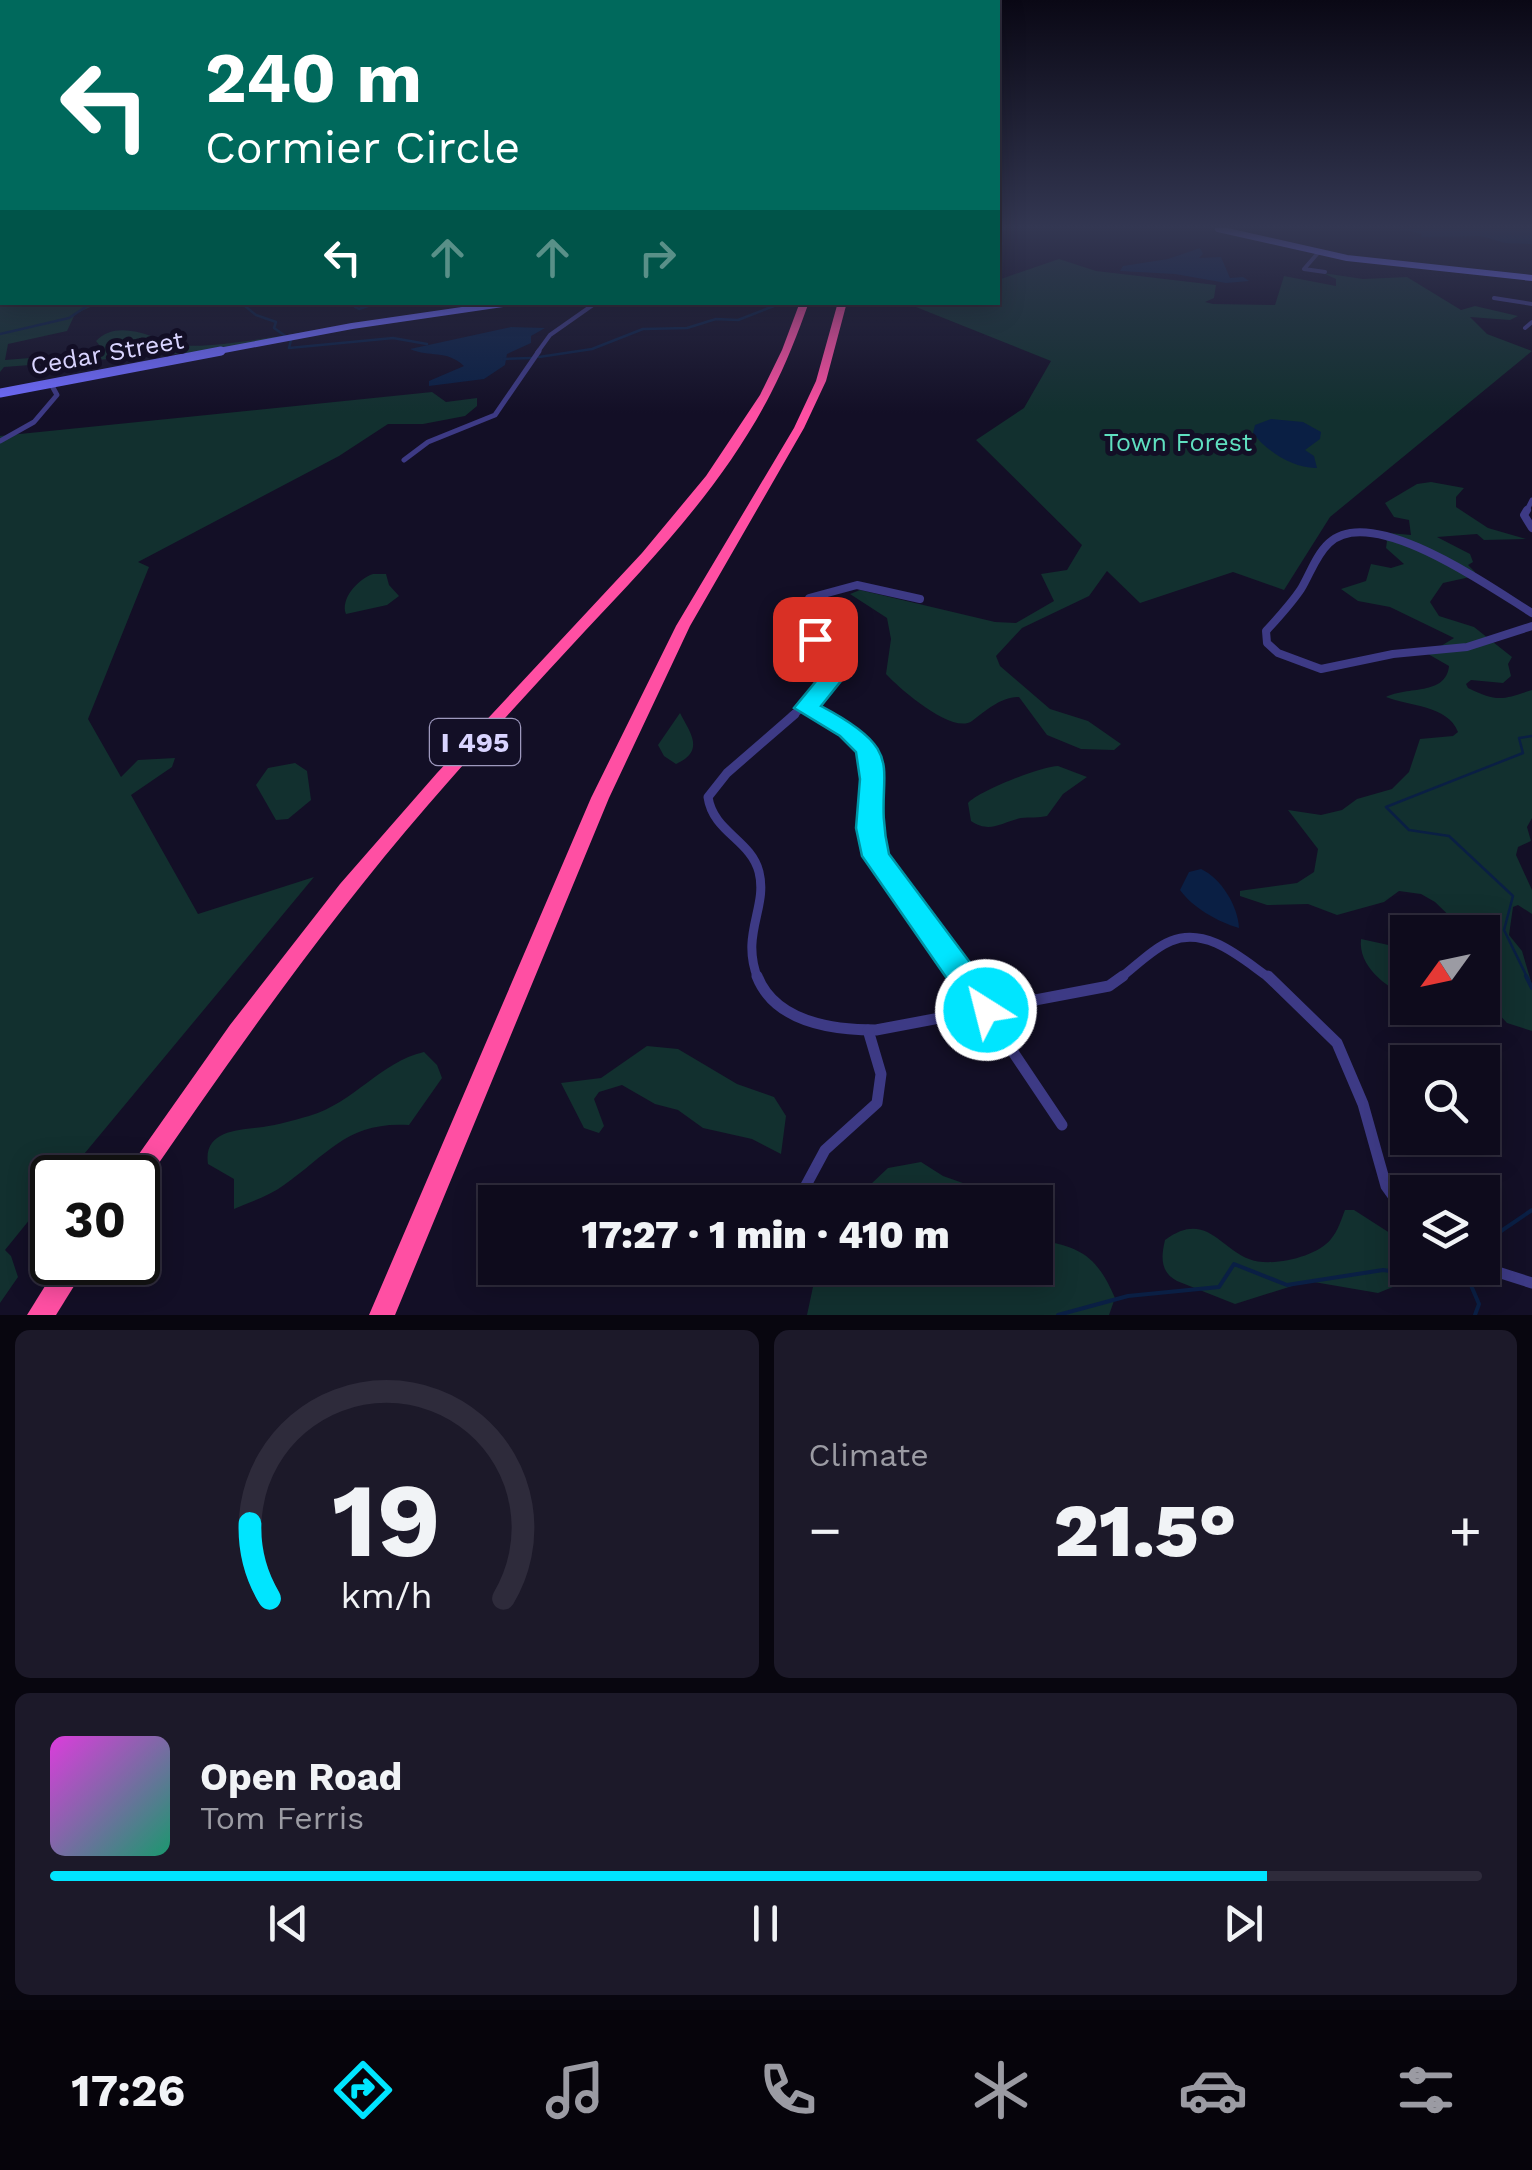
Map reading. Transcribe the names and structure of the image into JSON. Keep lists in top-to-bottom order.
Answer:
{
  "streets": {
    "highway": ["I 495"],
    "main road": ["Cedar Street"]
  },
  "parks": ["Town Forest"],
  "north": "bottom left",
  "page": {
    "turn": ["240 m", "Cormier Circle"],
    "limit": "30",
    "trip": "17:27 · 1 min · 410 m",
    "tile": "Climate",
    "heat": ["−", "21.5°", "+"],
    "song": ["Open Road", "Tom Ferris"],
    "tabs": "17:26",
    "gauge": ["19", "km/h"]
  }
}
